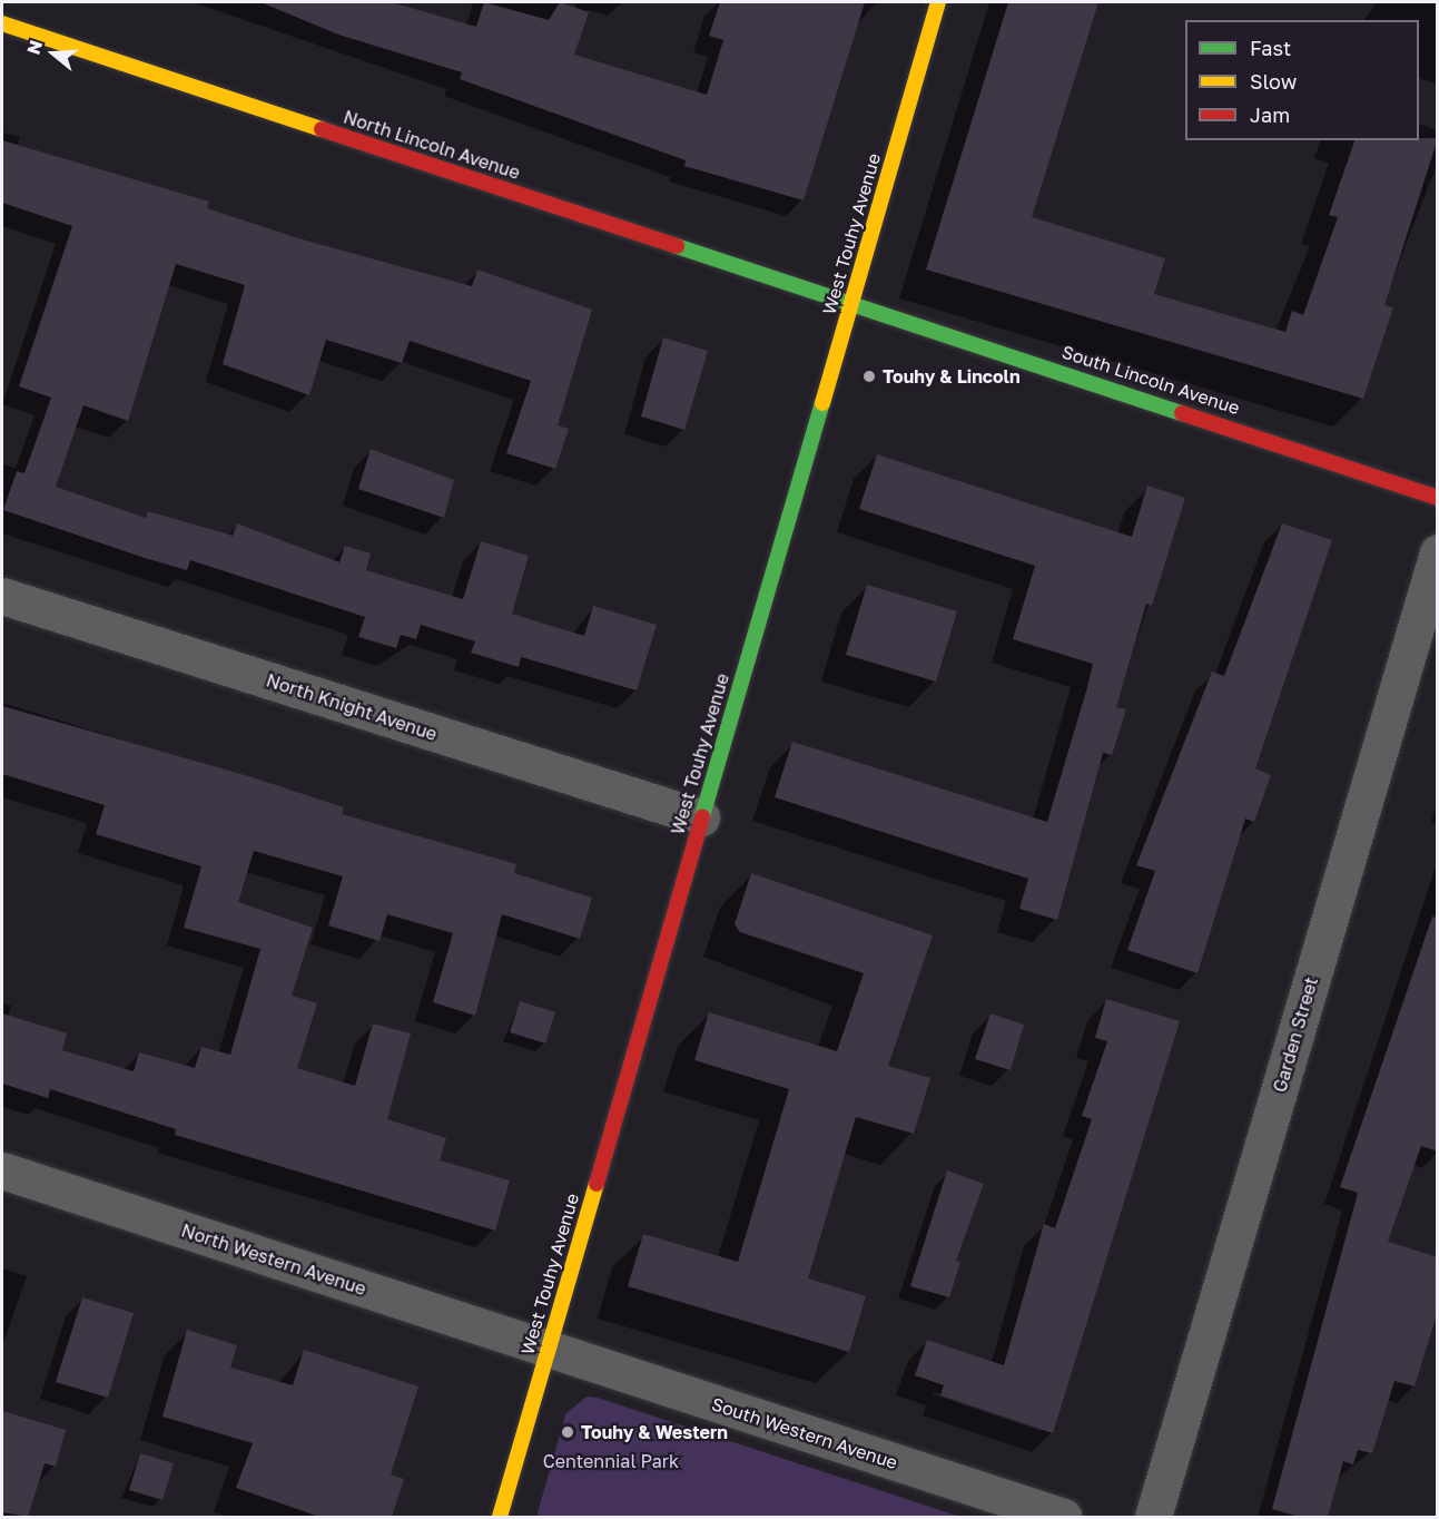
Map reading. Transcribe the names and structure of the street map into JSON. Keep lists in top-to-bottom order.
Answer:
{
  "streets": {
    "main road": ["North Lincoln Avenue", "West Touhy Avenue", "South Lincoln Avenue"],
    "street": [
      "North Knight Avenue",
      "Garden Street",
      "North Western Avenue",
      "South Western Avenue"
    ]
  },
  "crossings": [
    ["North Lincoln Avenue", "West Touhy Avenue"],
    ["North Lincoln Avenue", "South Lincoln Avenue"],
    ["West Touhy Avenue", "South Lincoln Avenue"],
    ["West Touhy Avenue", "North Knight Avenue"],
    ["West Touhy Avenue", "North Western Avenue"],
    ["West Touhy Avenue", "South Western Avenue"],
    ["North Western Avenue", "South Western Avenue"]
  ],
  "parks": ["Centennial Park"],
  "places": ["Touhy & Lincoln", "Touhy & Western"],
  "legend": ["Fast", "Slow", "Jam"],
  "north": "left"
}
